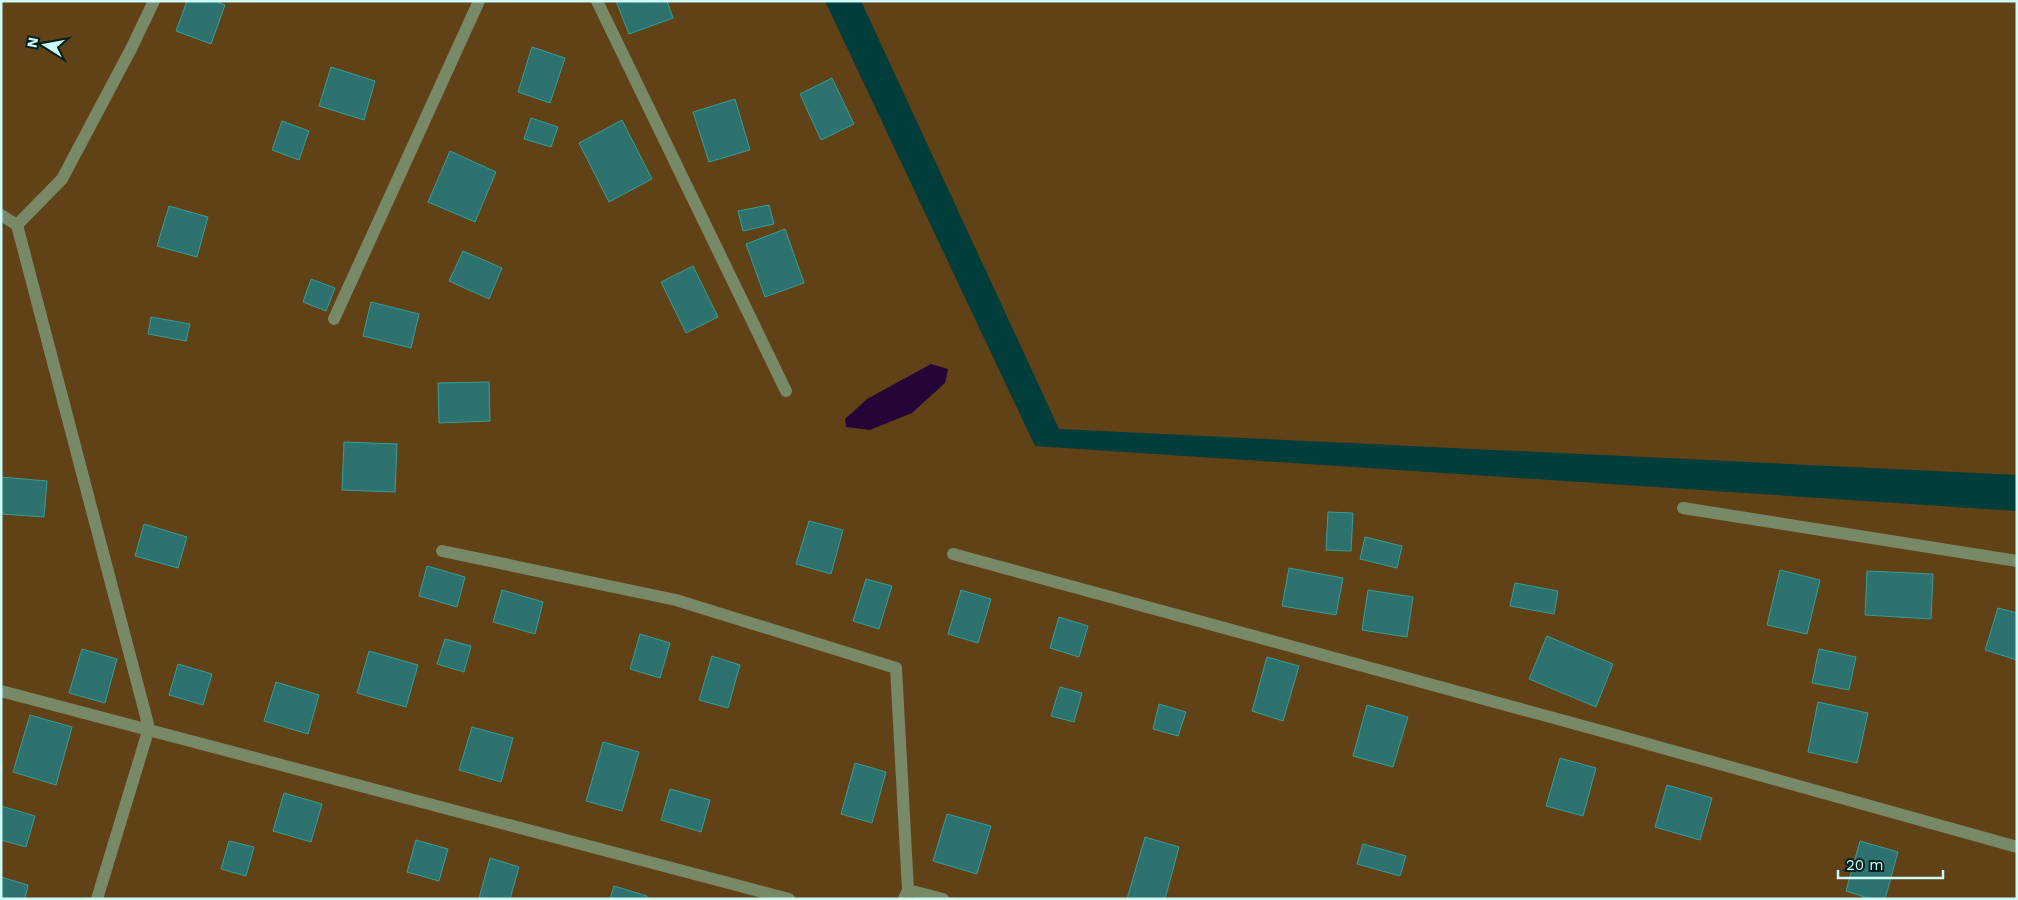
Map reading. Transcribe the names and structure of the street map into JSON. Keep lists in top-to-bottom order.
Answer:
{
  "scale_bar": "20 m",
  "north": "left"
}
